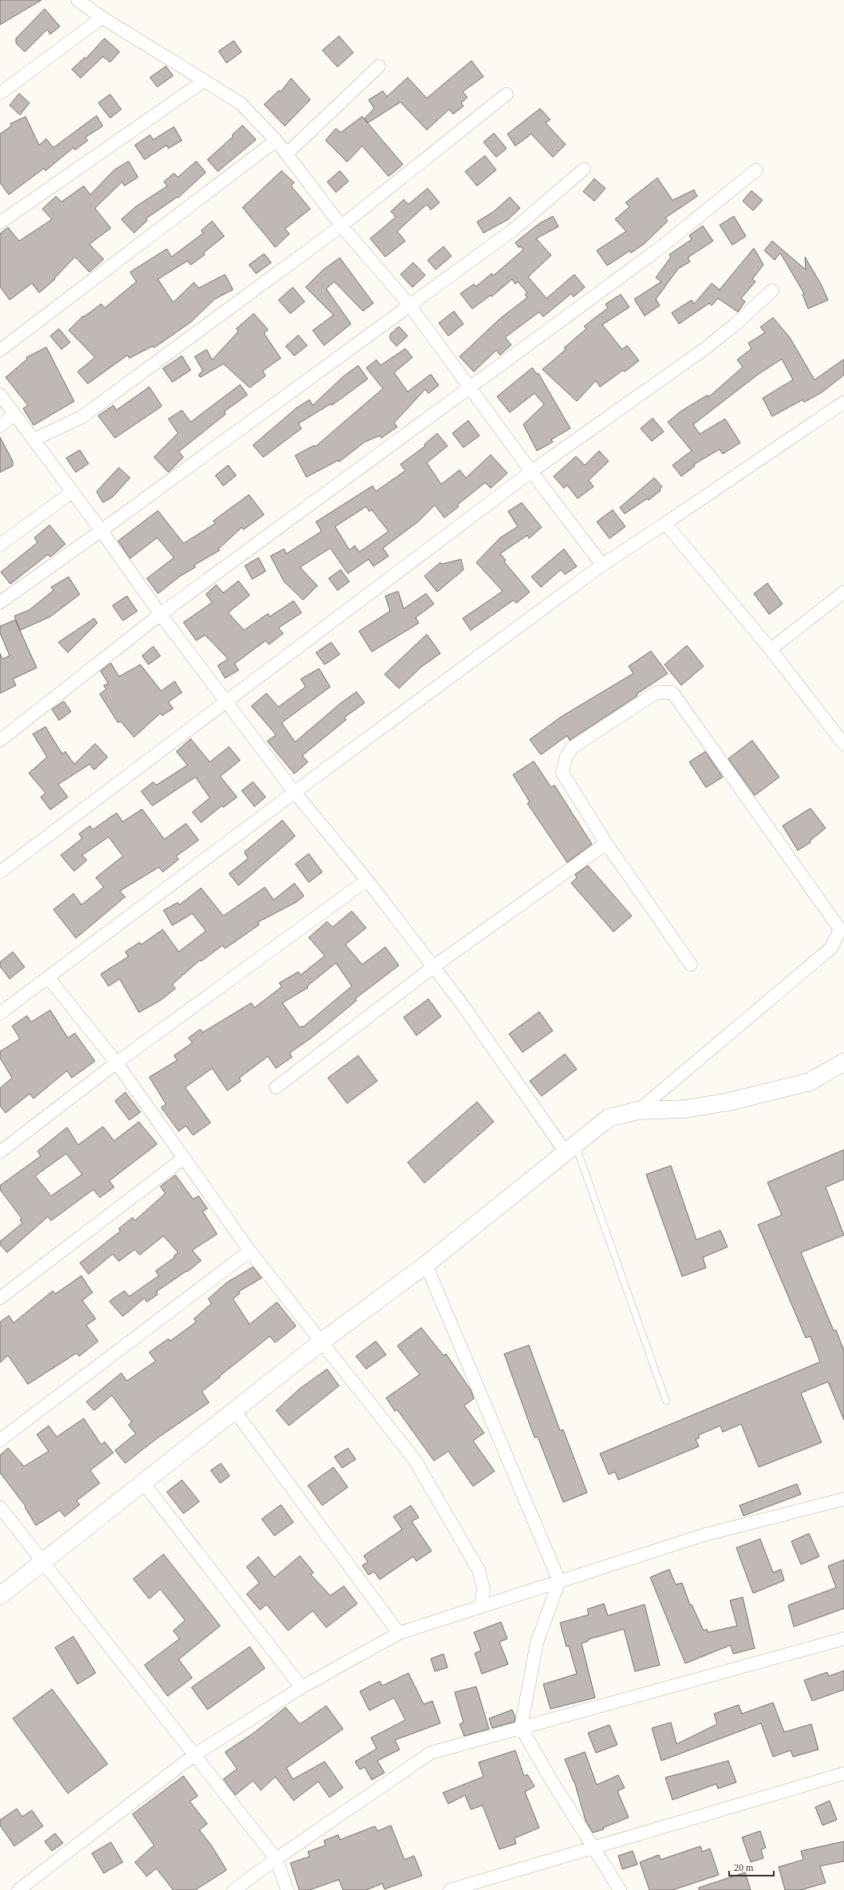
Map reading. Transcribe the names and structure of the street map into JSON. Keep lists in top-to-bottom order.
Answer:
{
  "scale_bar": "20 m"
}
